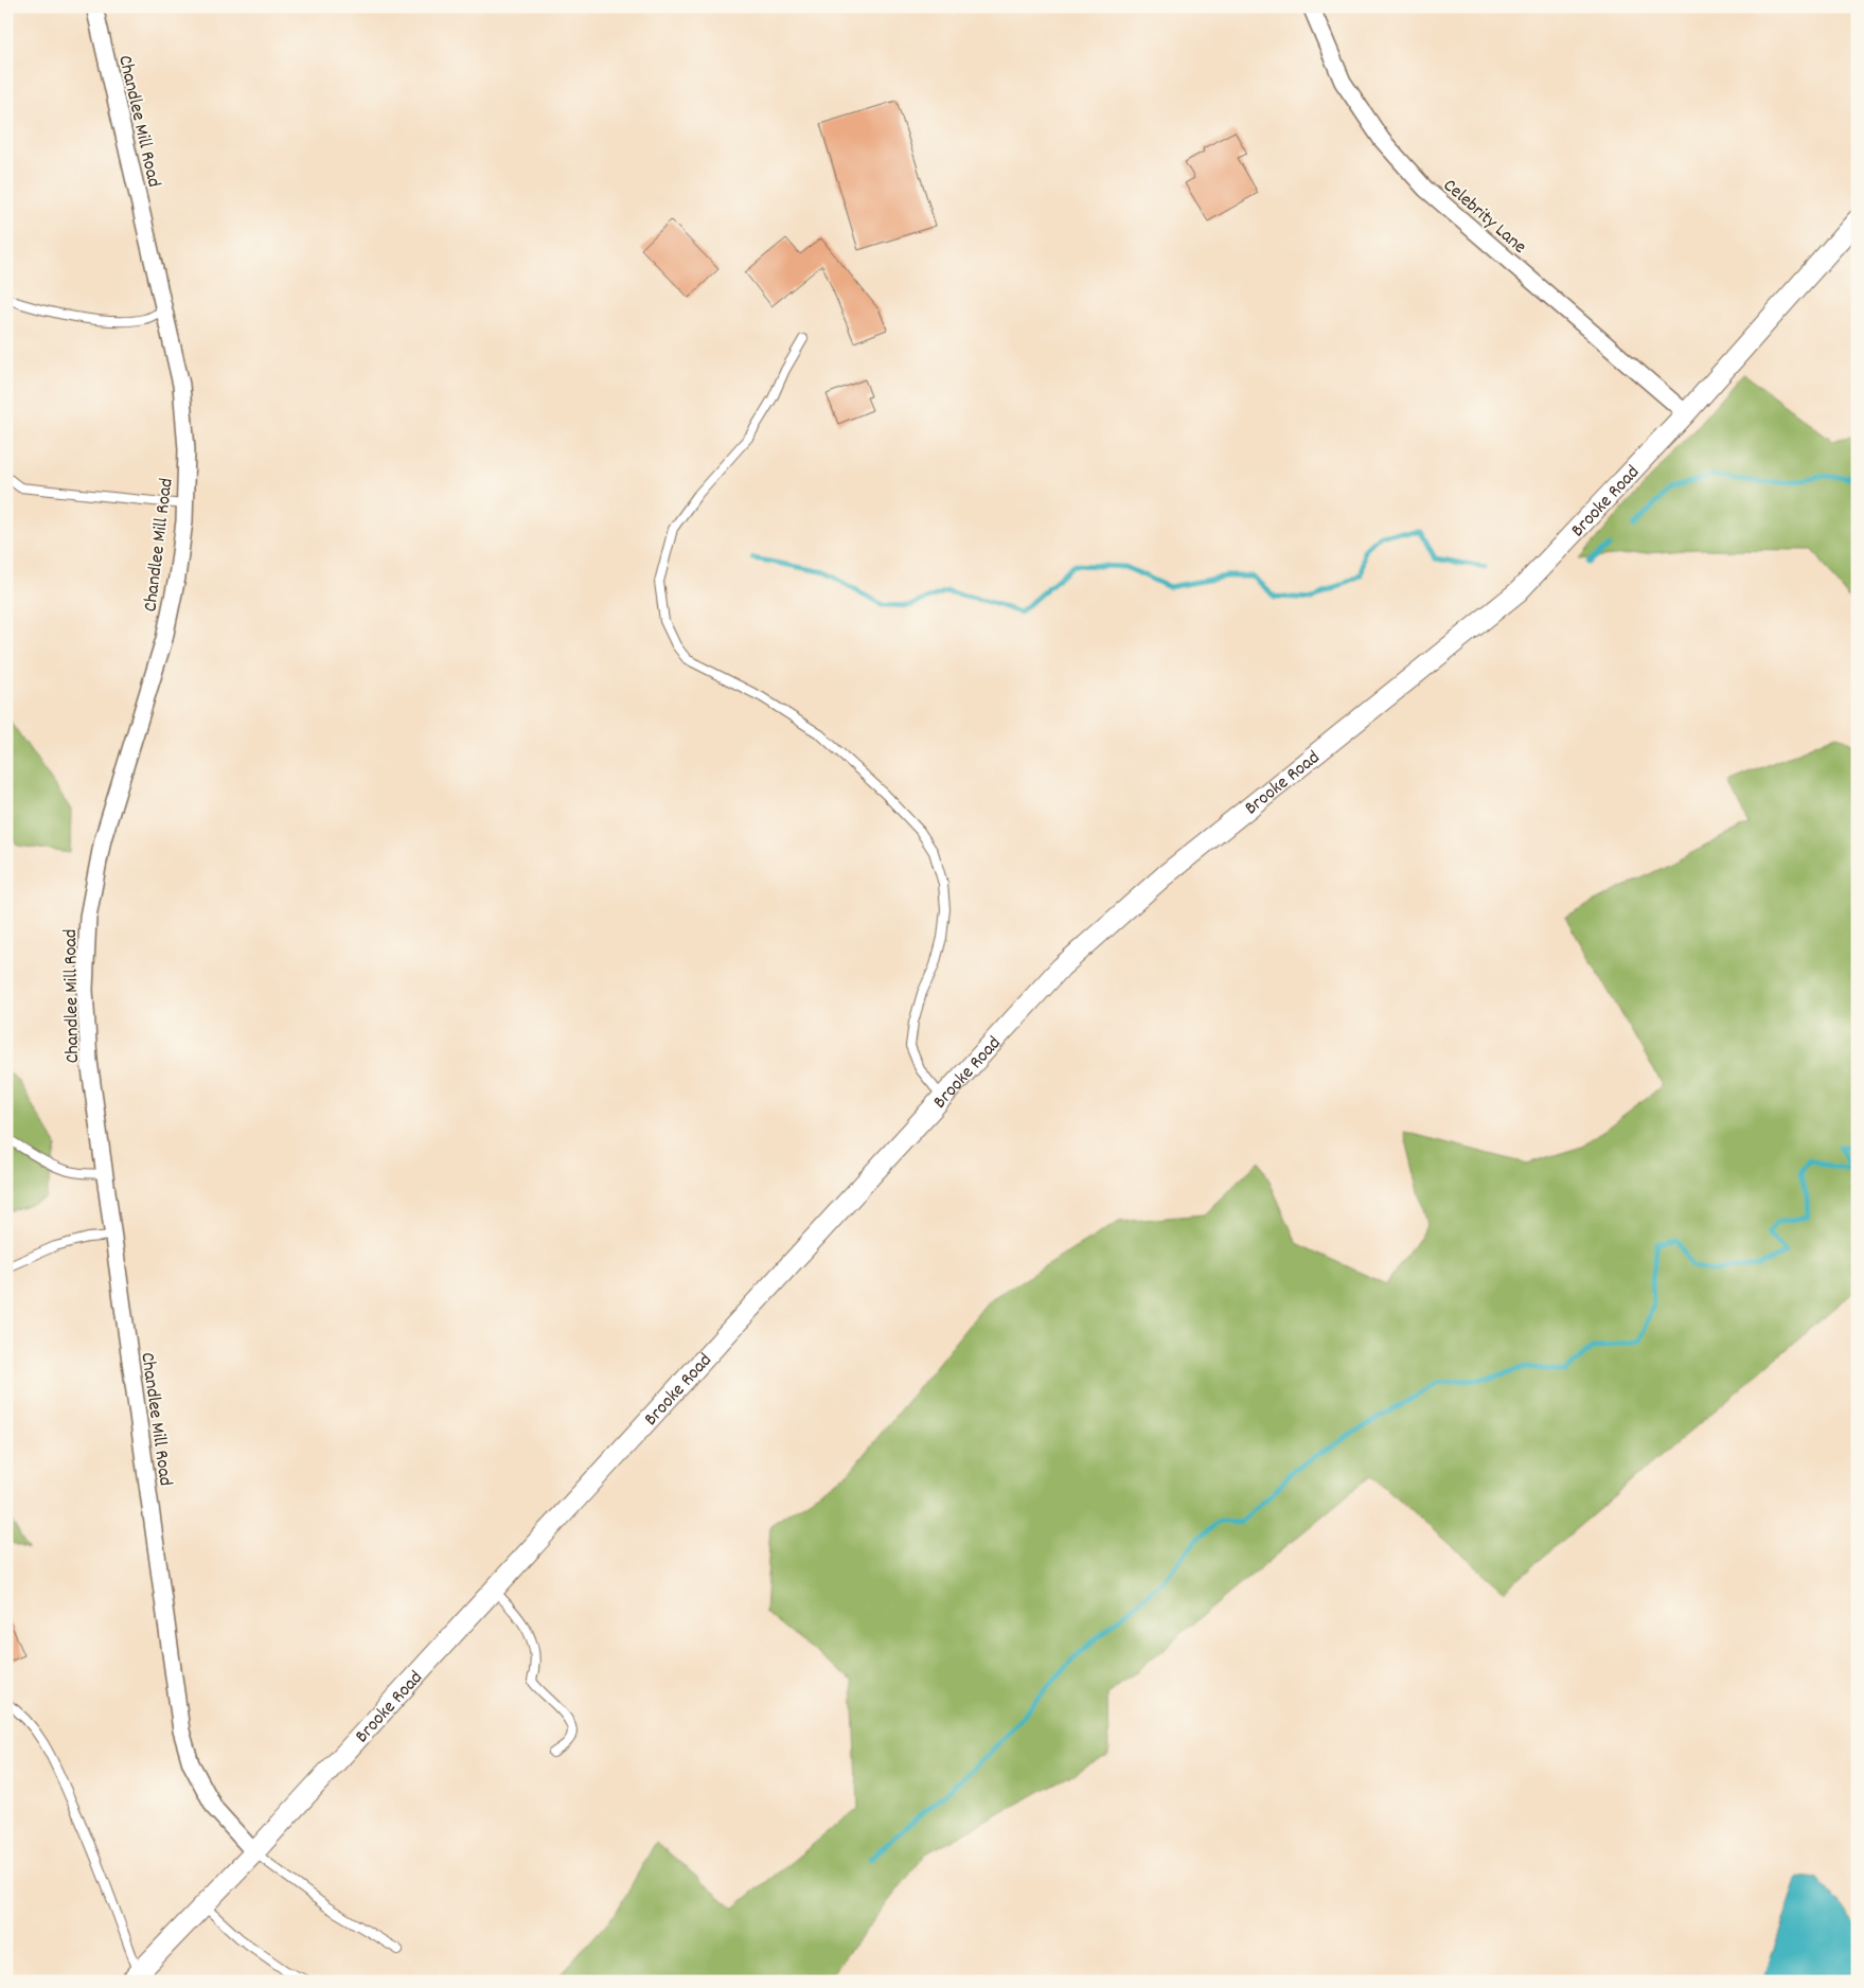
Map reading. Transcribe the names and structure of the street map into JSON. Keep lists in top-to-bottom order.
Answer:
{
  "streets": {
    "street": ["Chandlee Mill Road", "Celebrity Lane", "Brooke Road"]
  },
  "crossings": [
    ["Chandlee Mill Road", "Brooke Road"],
    ["Celebrity Lane", "Brooke Road"]
  ]
}
